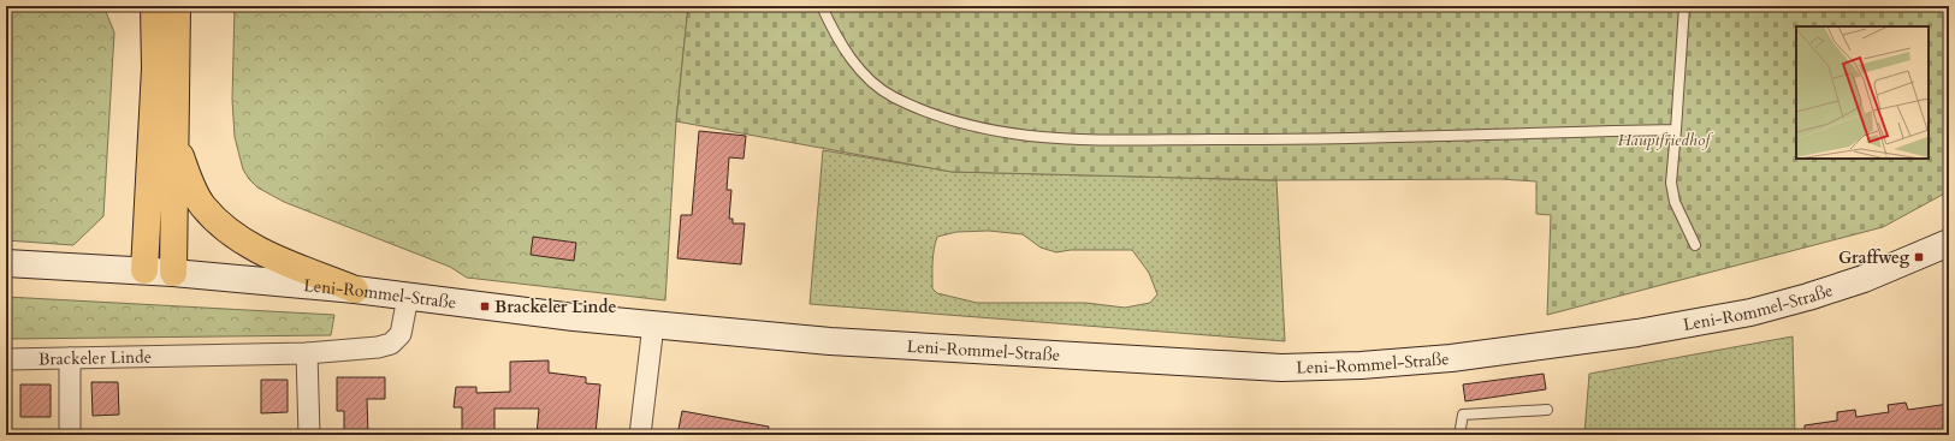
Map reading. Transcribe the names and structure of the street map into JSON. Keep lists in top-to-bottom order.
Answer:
{
  "streets": {
    "main road": ["Leni-Rommel-Straße"],
    "street": ["Brackeler Linde"]
  },
  "crossings": [
    ["Leni-Rommel-Straße", "Brackeler Linde"]
  ],
  "parks": ["Hauptfriedhof"],
  "places": {
    "transit": ["Graffweg", "Brackeler Linde"]
  }
}
